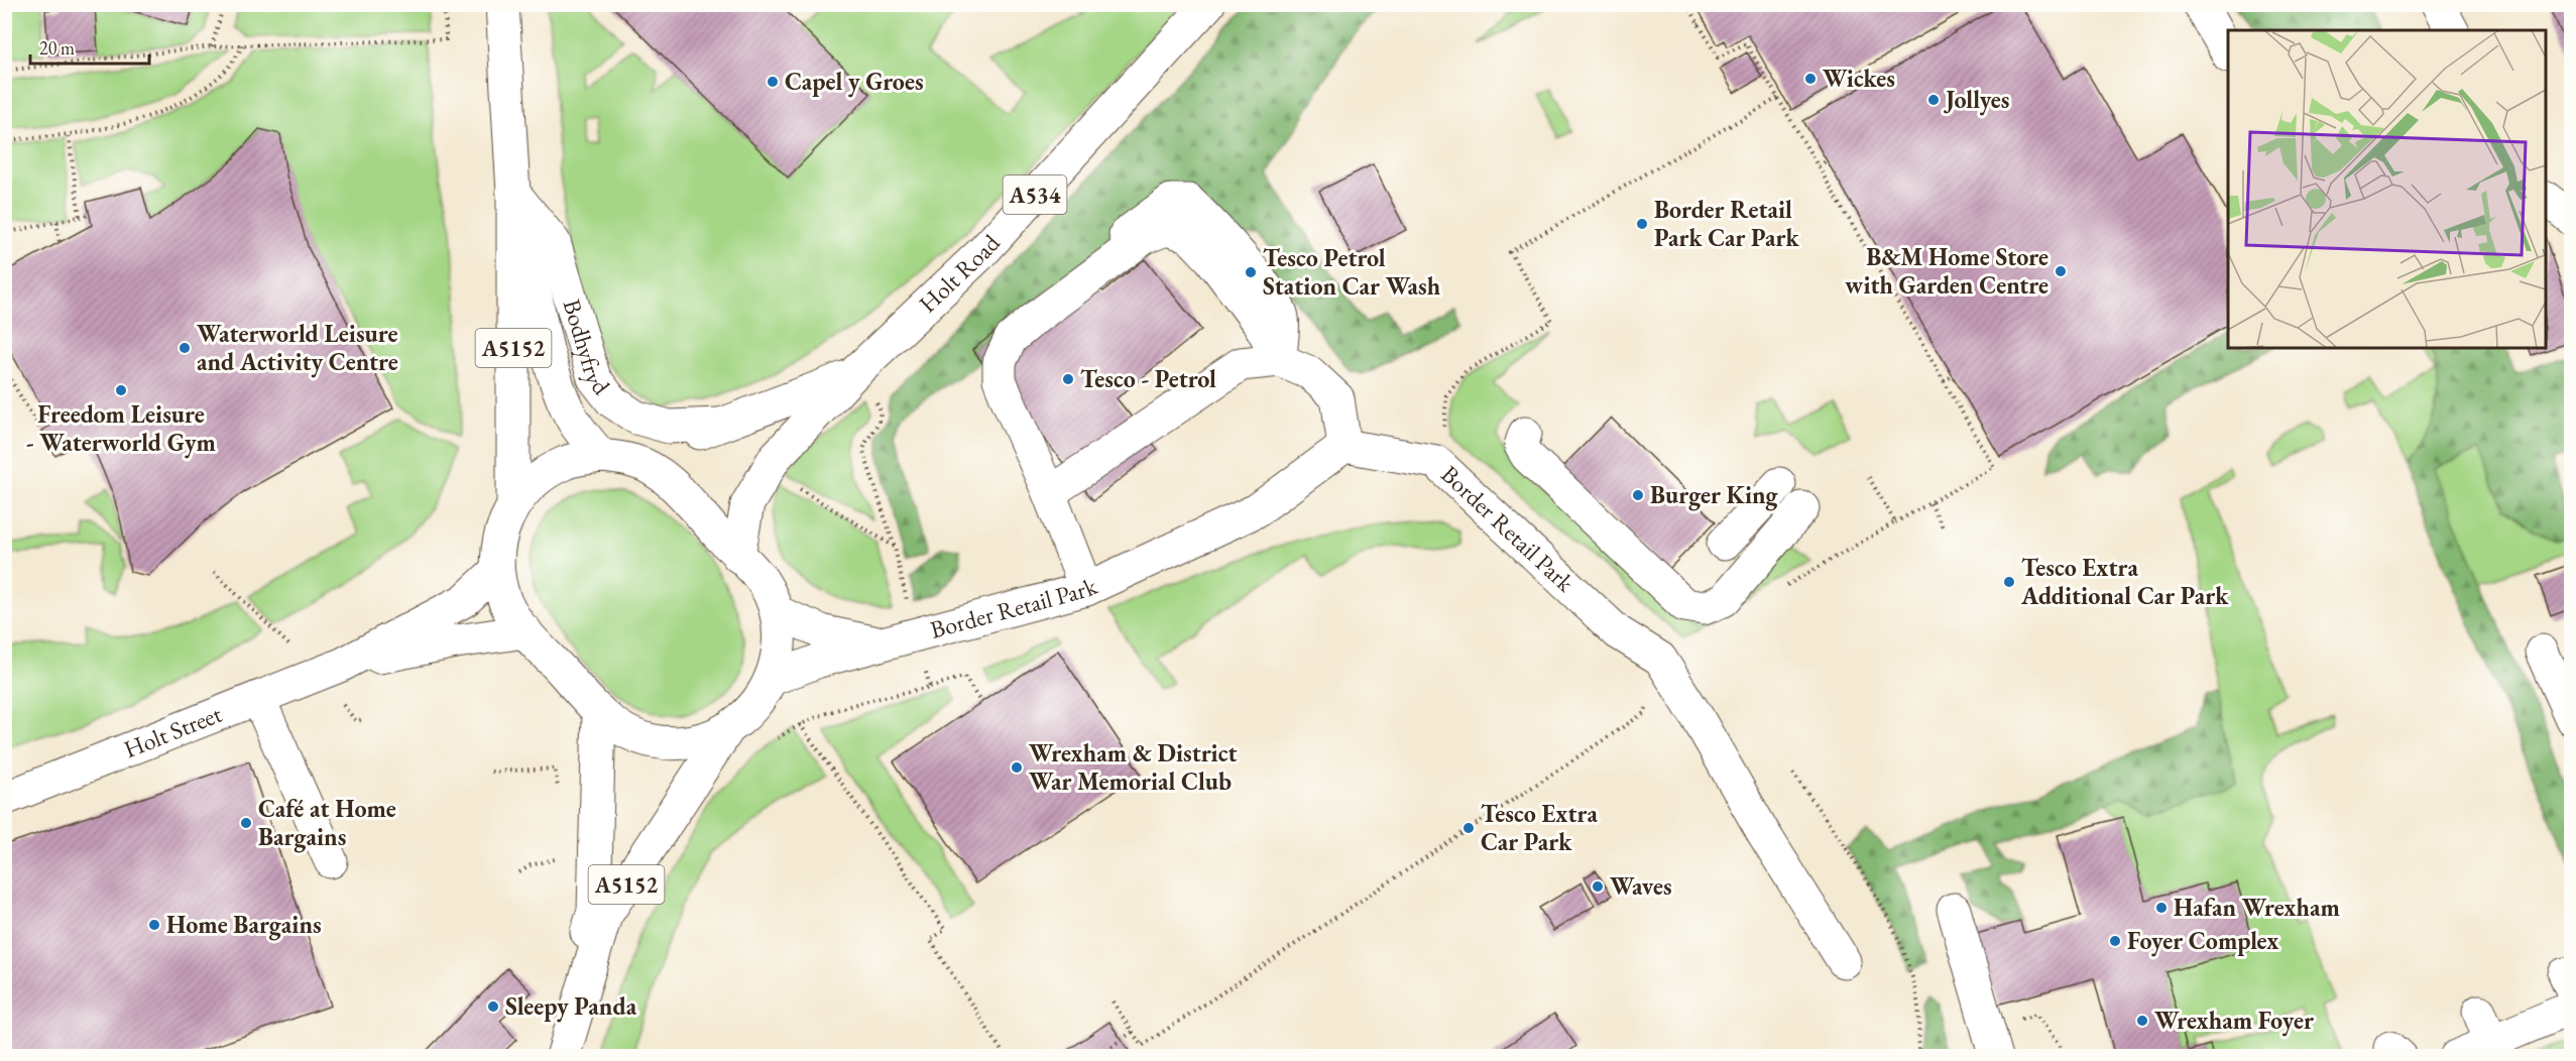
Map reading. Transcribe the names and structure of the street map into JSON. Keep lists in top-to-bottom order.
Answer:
{
  "streets": {
    "main road": [
      "A534",
      "Holt Road",
      "Bodhyfryd",
      "A5152",
      "Border Retail Park",
      "Holt Street"
    ]
  },
  "crossings": [
    ["Holt Road", "Bodhyfryd"]
  ],
  "places": [
    "Wickes",
    "Capel y Groes",
    "Jollyes",
    "Border Retail Park Car Park",
    "B&M Home Store with Garden Centre",
    "Tesco Petrol Station Car Wash",
    "Waterworld Leisure and Activity Centre",
    "Tesco - Petrol",
    "Freedom Leisure - Waterworld Gym",
    "Burger King",
    "Tesco Extra Additional Car Park",
    "Wrexham & District War Memorial Club",
    "Café at Home Bargains",
    "Tesco Extra Car Park",
    "Waves",
    "Hafan Wrexham",
    "Home Bargains",
    "Foyer Complex",
    "Sleepy Panda",
    "Wrexham Foyer"
  ],
  "scale_bar": "20 m"
}
